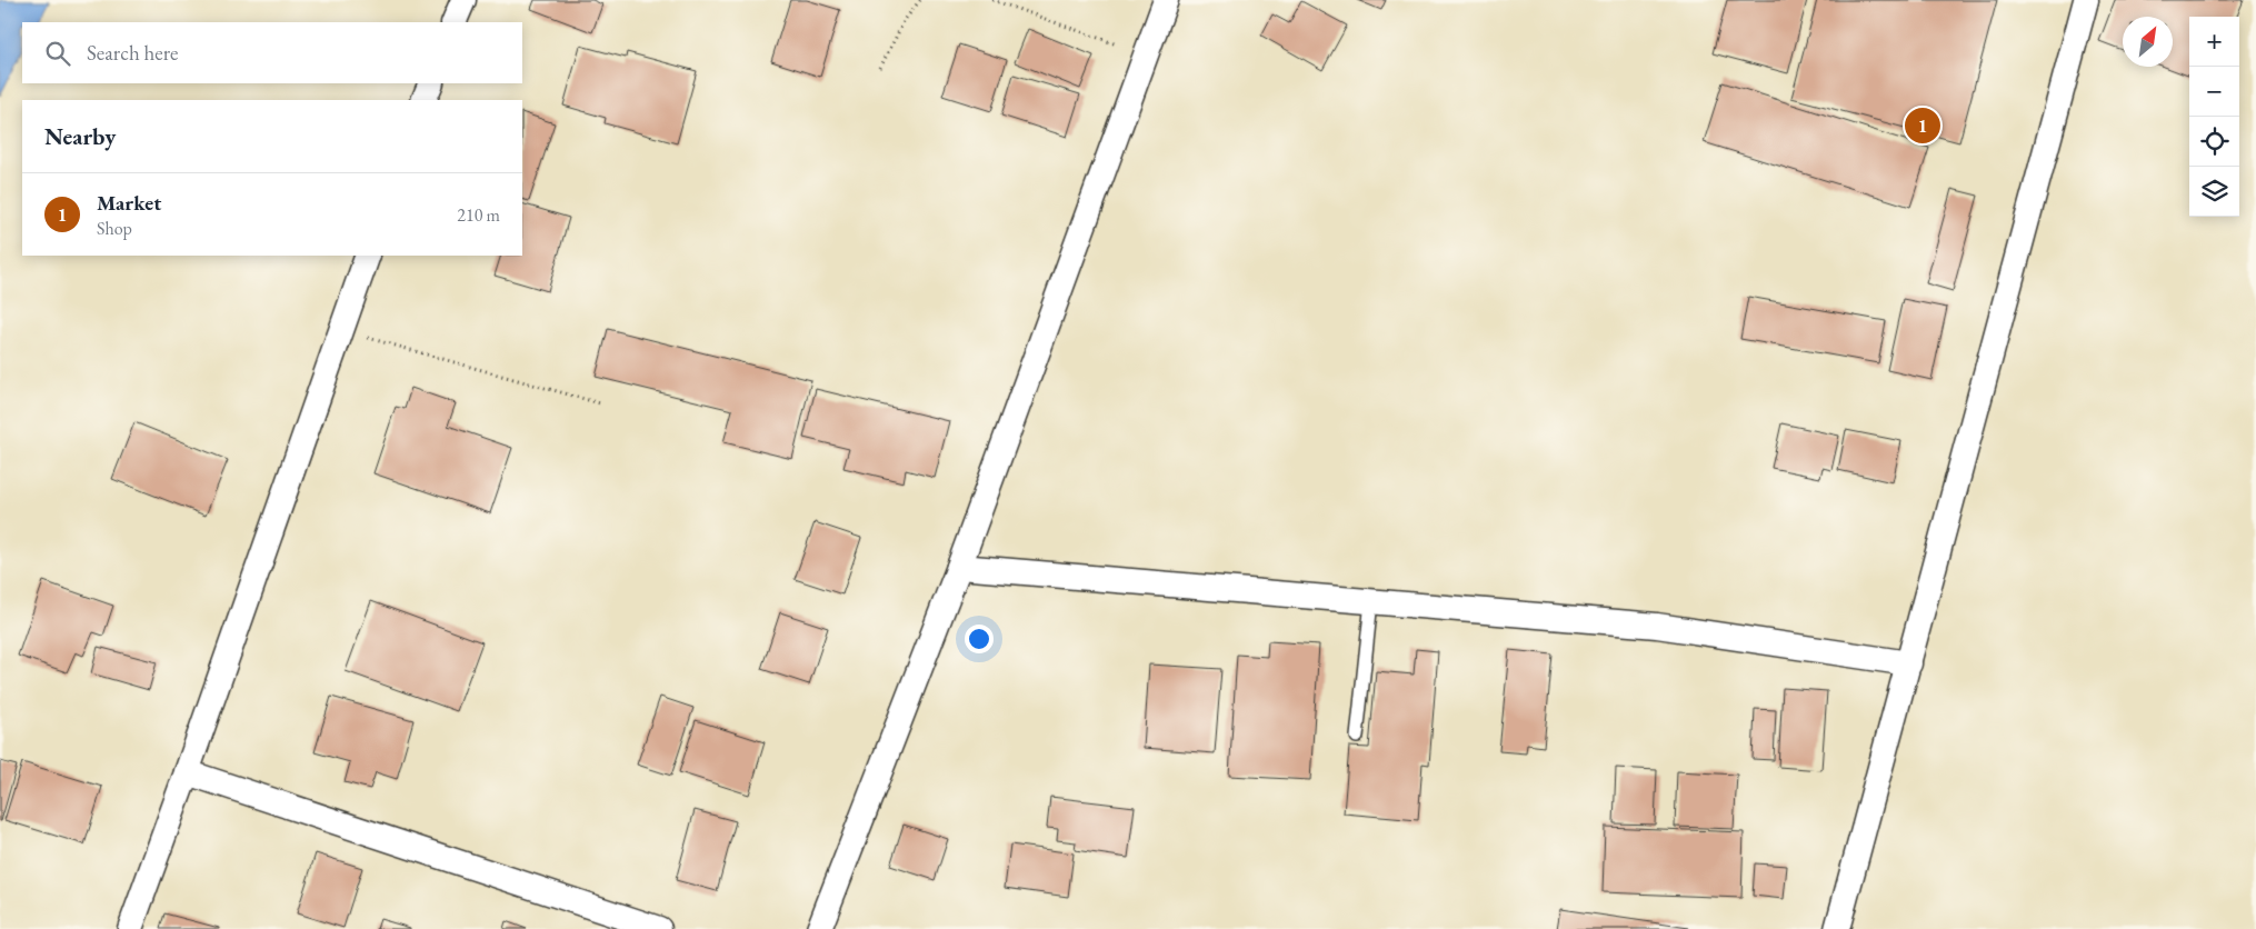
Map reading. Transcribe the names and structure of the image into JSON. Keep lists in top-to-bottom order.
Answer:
{
  "north": "top right",
  "page": {
    "map_buttons": ["+", "−"],
    "search": "Search here",
    "heading": "Nearby",
    "pins": "1",
    "list": [
      {
        "mark": "1",
        "name": "Market",
        "note": "Shop",
        "value": "210 m"
      }
    ]
  }
}
